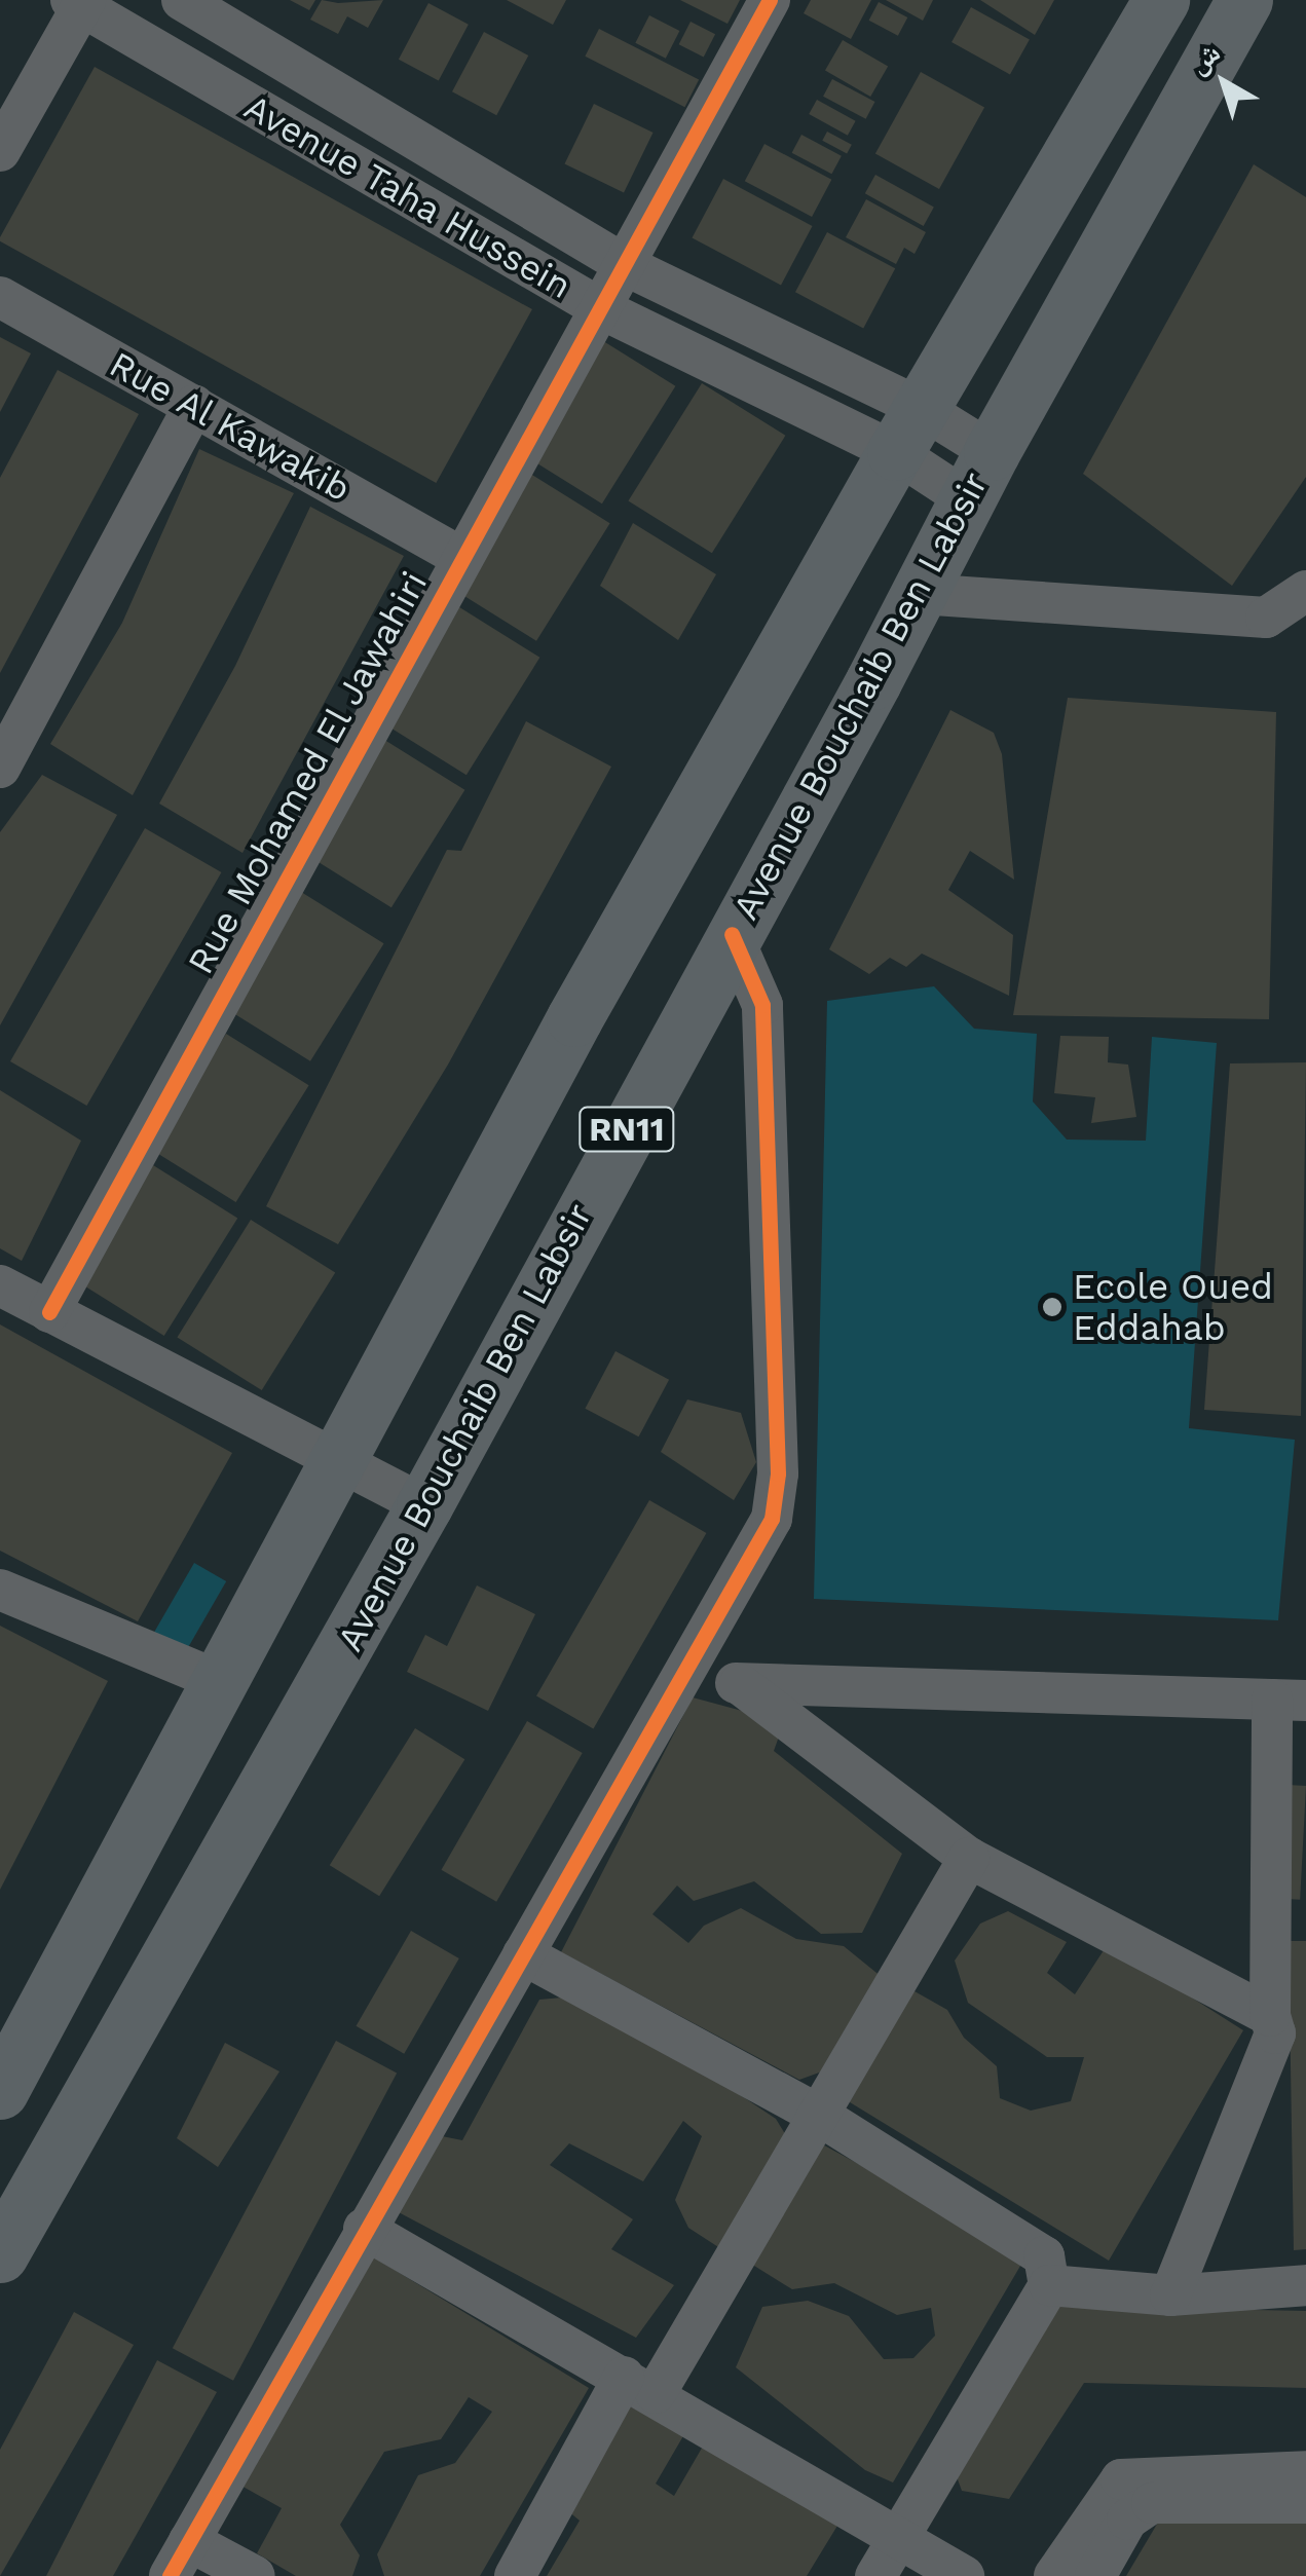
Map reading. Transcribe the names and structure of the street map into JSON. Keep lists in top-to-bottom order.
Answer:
{
  "streets": {
    "main road": ["Avenue Bouchaib Ben Labsir", "RN11"],
    "street": ["Avenue Taha Hussein", "Rue Al Kawakib", "Rue Mohamed El Jawahiri"]
  },
  "crossings": [
    ["Avenue Taha Hussein", "Avenue Bouchaib Ben Labsir"],
    ["Avenue Taha Hussein", "Rue Mohamed El Jawahiri"],
    ["Avenue Taha Hussein", "RN11"],
    ["Rue Al Kawakib", "Rue Mohamed El Jawahiri"]
  ],
  "places": ["Ecole Oued Eddahab"],
  "north": "top left"
}
